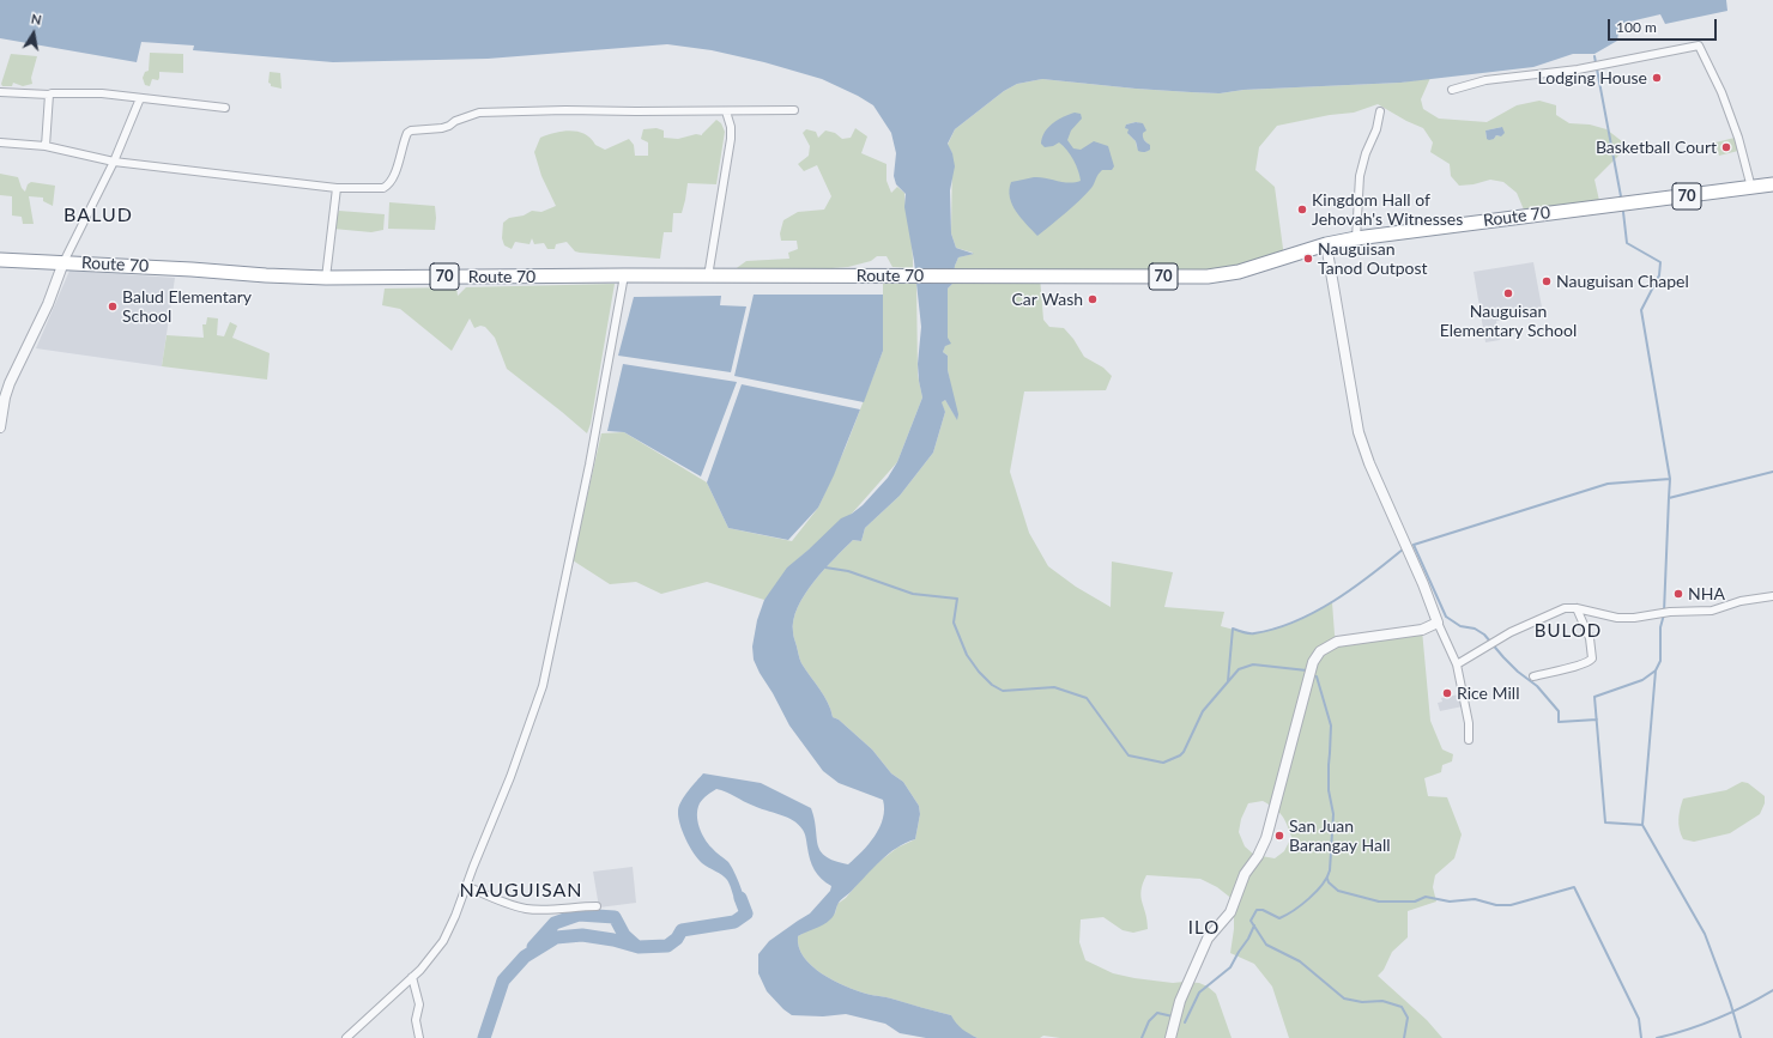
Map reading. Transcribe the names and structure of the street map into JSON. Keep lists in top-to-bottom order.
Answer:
{
  "streets": {
    "highway": ["70", "Route 70"]
  },
  "districts": [
    "BALUD",
    "BULOD",
    "NAUGUISAN",
    "ILO"
  ],
  "places": [
    "Lodging House",
    "Basketball Court",
    "Kingdom Hall of Jehovah's Witnesses",
    "Nauguisan Tanod Outpost",
    "Nauguisan Chapel",
    "Nauguisan Elementary School",
    "Car Wash",
    "Balud Elementary School",
    "NHA",
    "Rice Mill",
    "San Juan Barangay Hall"
  ],
  "scale_bar": "100 m",
  "north": "top"
}
